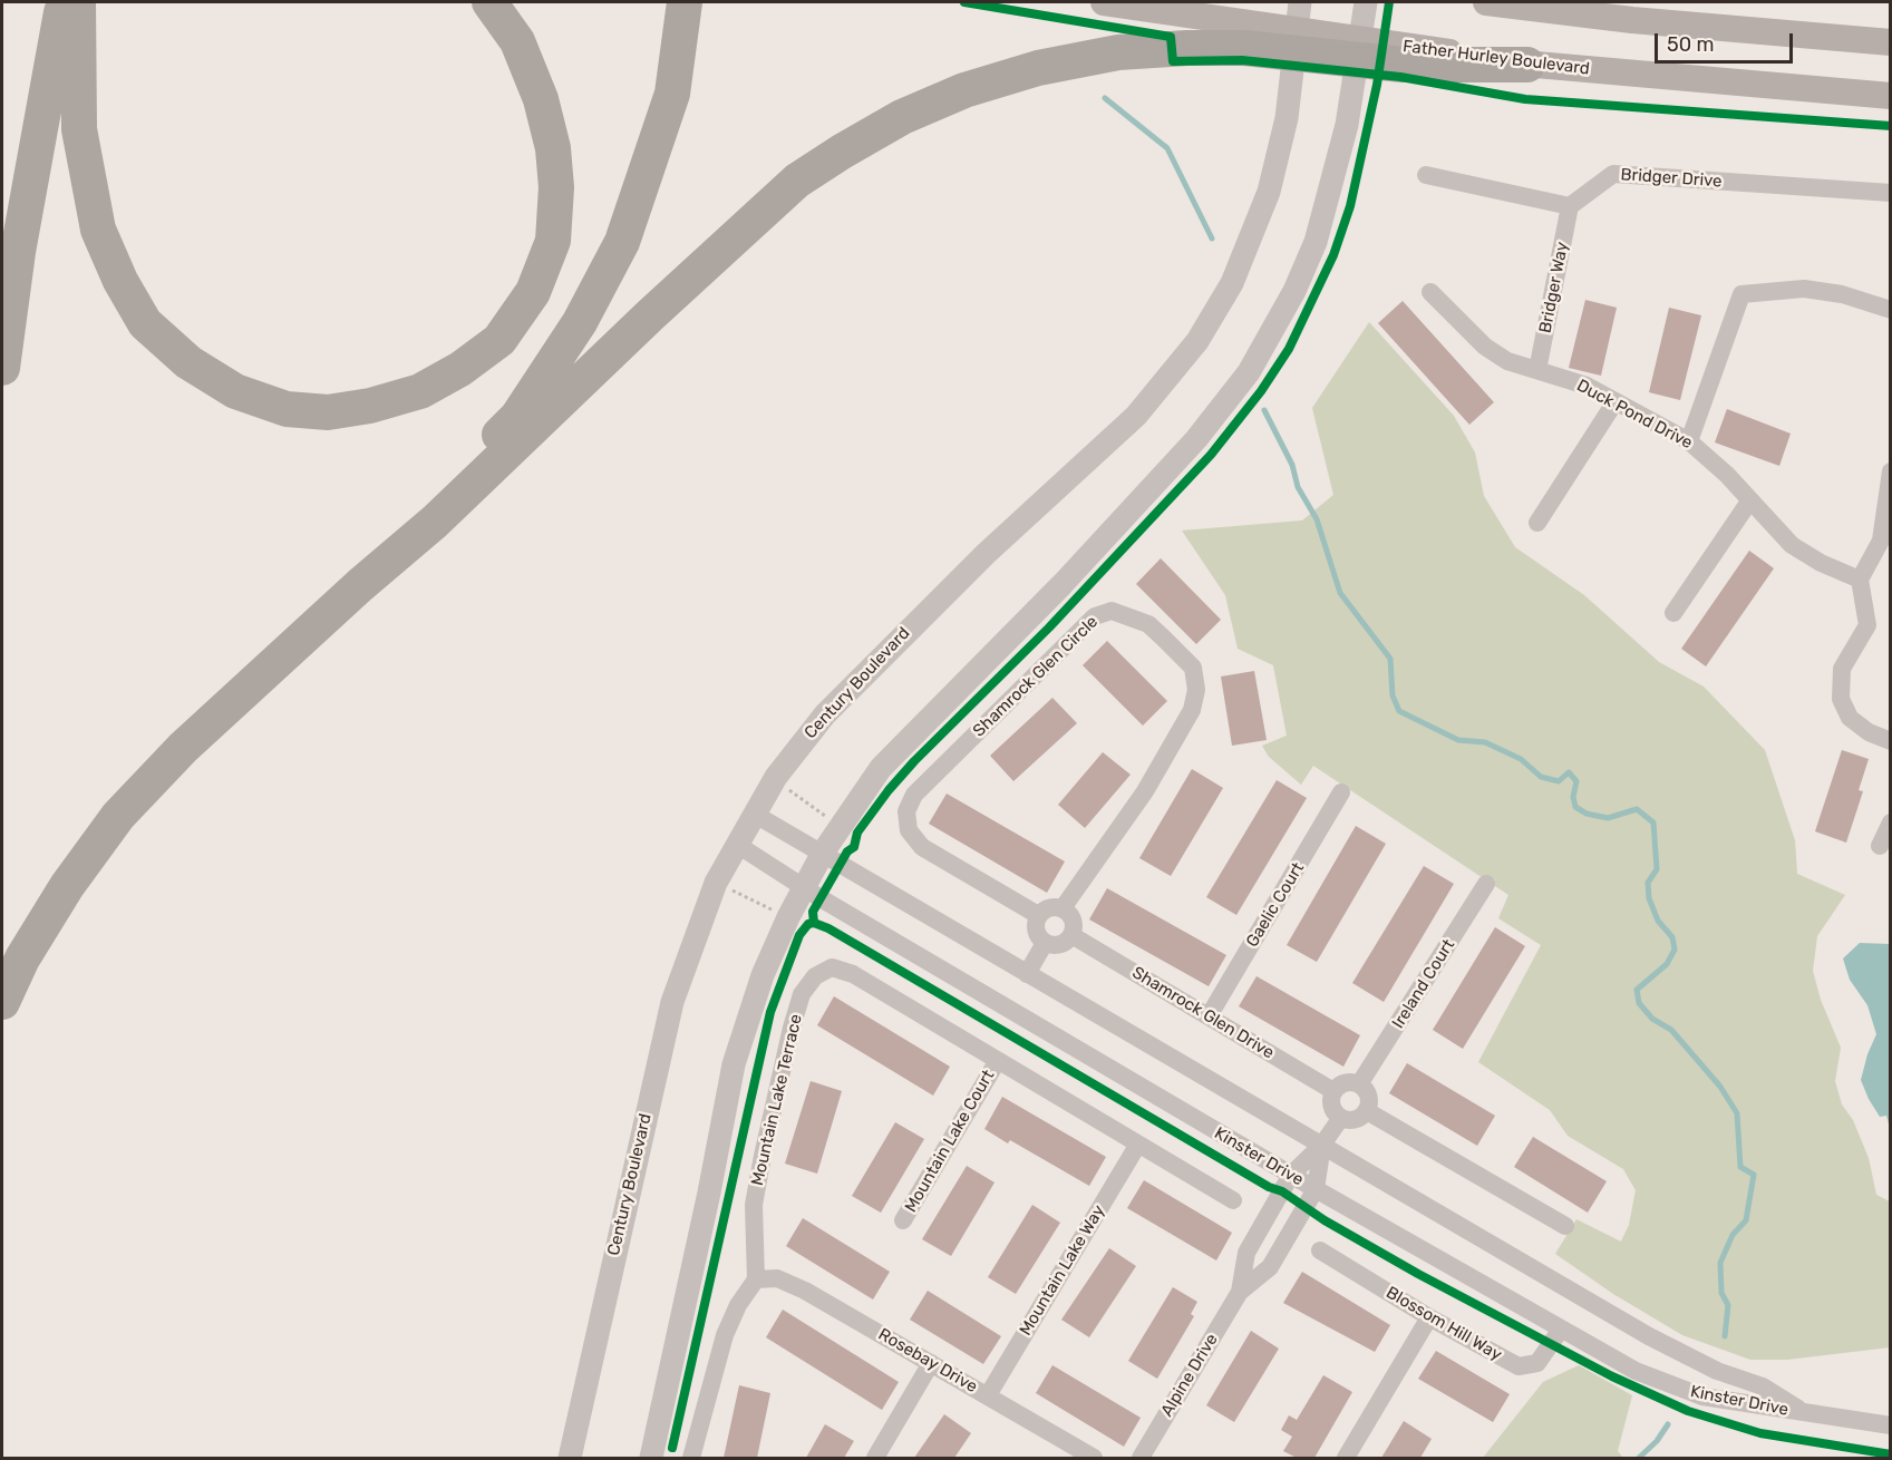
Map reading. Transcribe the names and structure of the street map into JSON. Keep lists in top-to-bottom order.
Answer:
{
  "streets": {
    "main road": ["Father Hurley Boulevard"],
    "street": [
      "Bridger Drive",
      "Bridger Way",
      "Duck Pond Drive",
      "Shamrock Glen Circle",
      "Century Boulevard",
      "Gaelic Court",
      "Ireland Court",
      "Shamrock Glen Drive",
      "Mountain Lake Terrace",
      "Mountain Lake Court",
      "Kinster Drive",
      "Mountain Lake Way",
      "Blossom Hill Way",
      "Rosebay Drive",
      "Alpine Drive"
    ]
  },
  "crossings": [
    ["Bridger Drive", "Bridger Way"],
    ["Bridger Way", "Duck Pond Drive"],
    ["Shamrock Glen Circle", "Shamrock Glen Drive"],
    ["Century Boulevard", "Kinster Drive"],
    ["Gaelic Court", "Shamrock Glen Drive"],
    ["Ireland Court", "Shamrock Glen Drive"],
    ["Mountain Lake Terrace", "Mountain Lake Court"],
    ["Mountain Lake Terrace", "Mountain Lake Way"],
    ["Mountain Lake Terrace", "Rosebay Drive"],
    ["Kinster Drive", "Blossom Hill Way"],
    ["Kinster Drive", "Alpine Drive"],
    ["Mountain Lake Way", "Rosebay Drive"]
  ],
  "scale_bar": "50 m"
}
